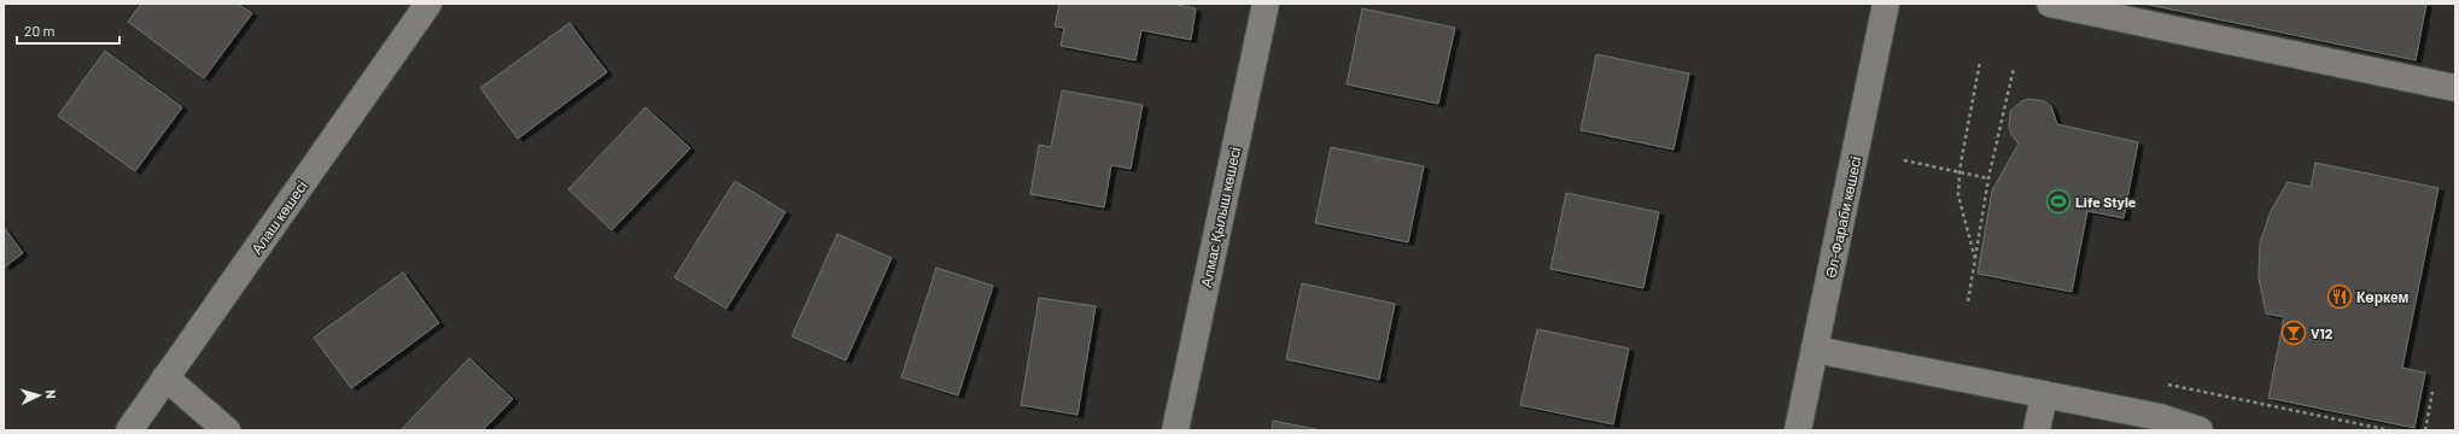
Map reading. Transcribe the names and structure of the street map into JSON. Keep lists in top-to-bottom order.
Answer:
{
  "streets": {
    "street": ["Алаш көшесі", "Алмас Қылыш көшесі", "Әл-Фараби көшесі"]
  },
  "places": {
    "sports": ["Life Style"],
    "restaurant": ["Көркем"],
    "bar": ["V12"]
  },
  "scale_bar": "20 m",
  "north": "right"
}
